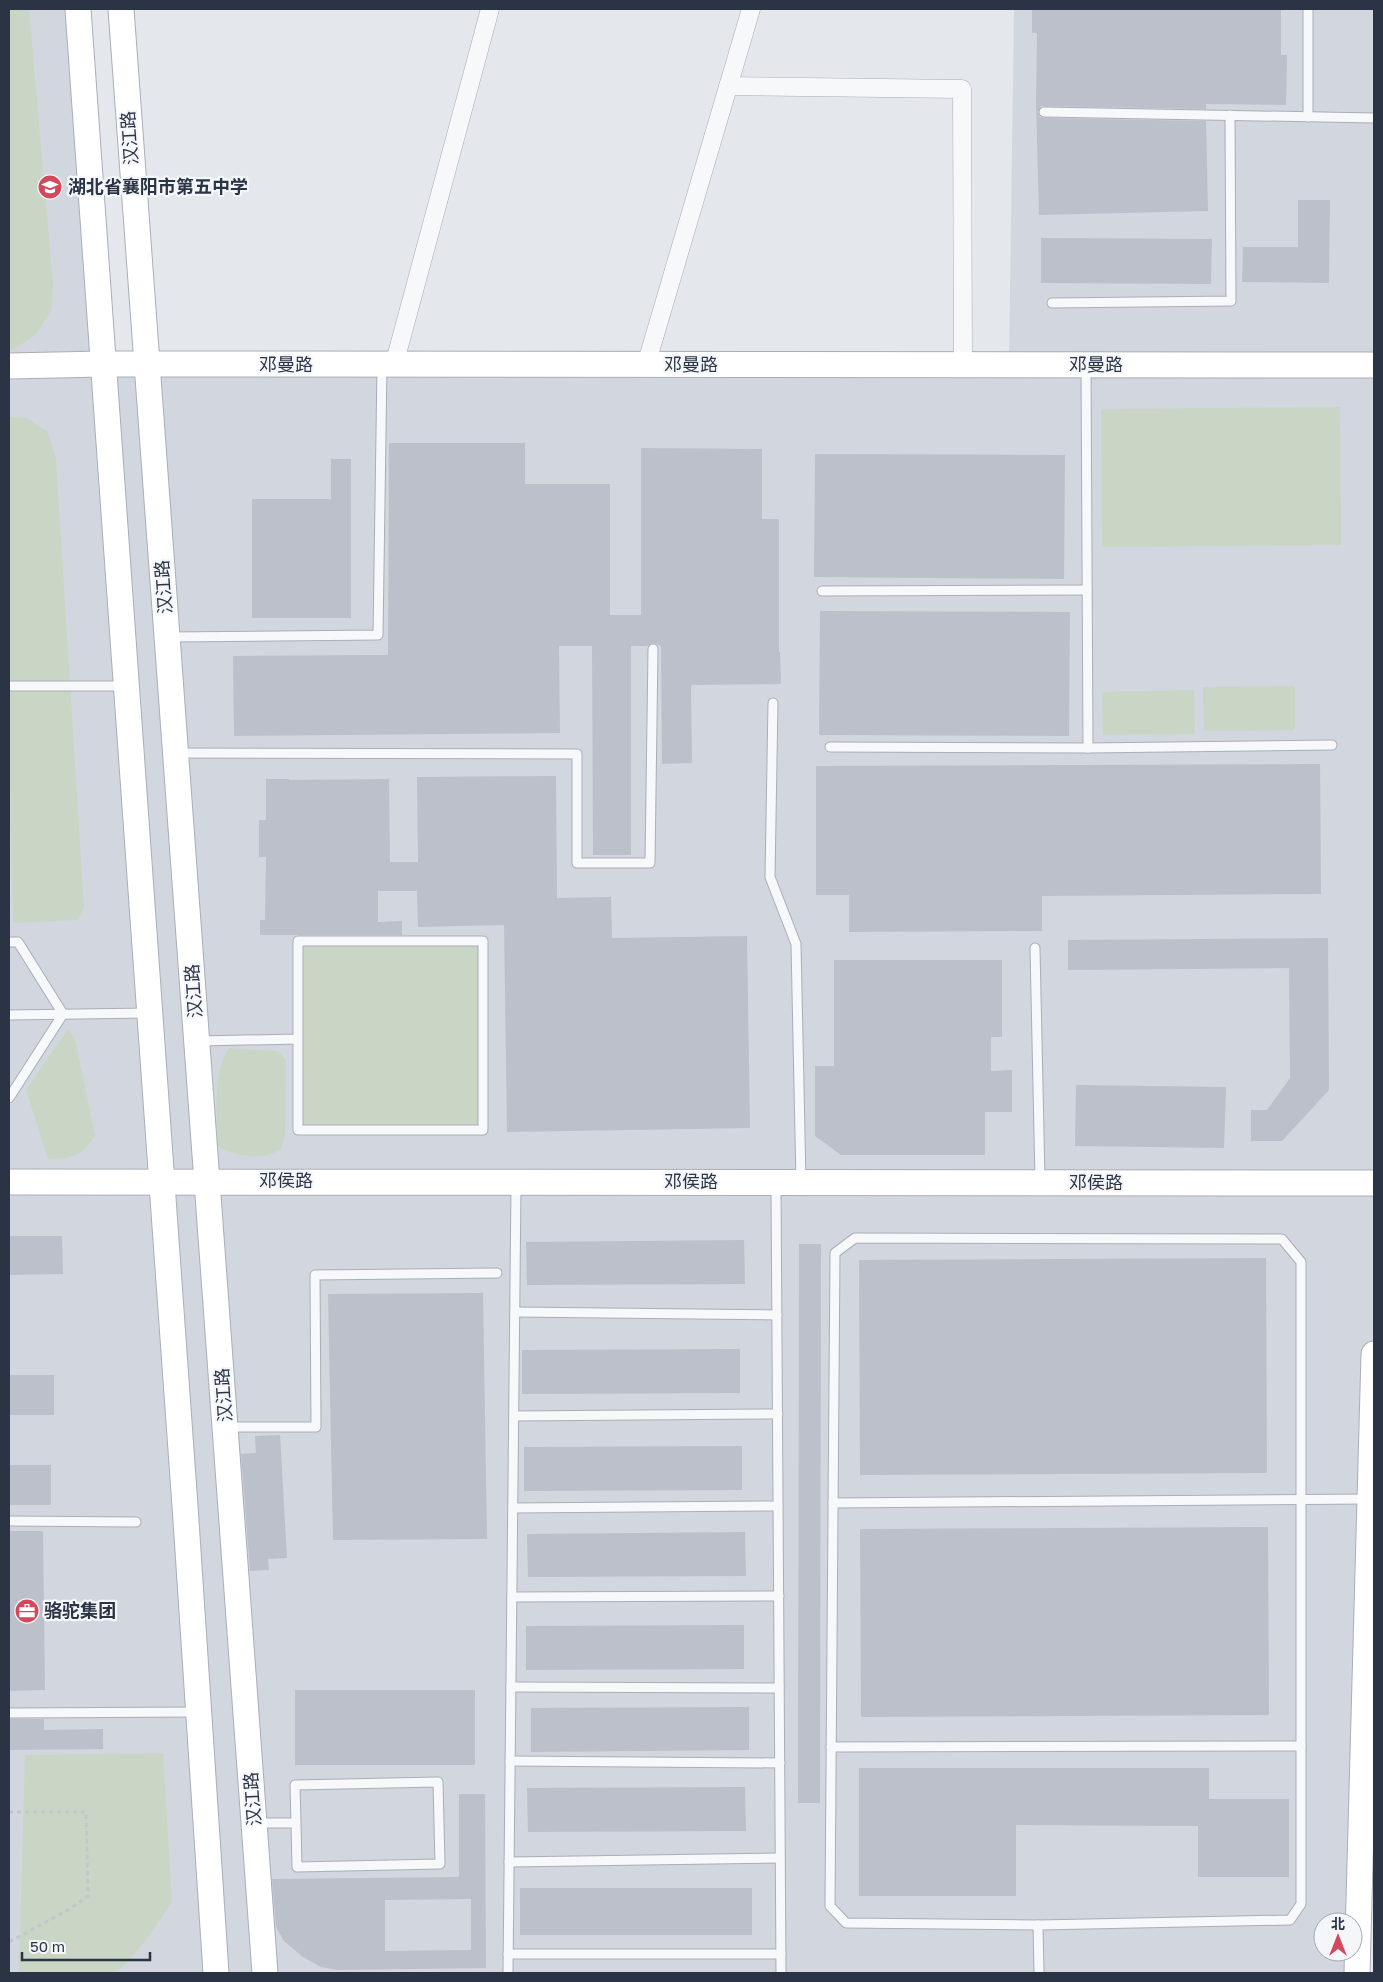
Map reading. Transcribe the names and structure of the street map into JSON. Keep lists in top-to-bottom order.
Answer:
{
  "streets": {
    "main road": ["汉江路", "邓曼路", "邓侯路"]
  },
  "crossings": [
    ["汉江路", "邓曼路"],
    ["汉江路", "邓侯路"]
  ],
  "places": {
    "school or university": ["湖北省襄阳市第五中学"],
    "office": ["骆驼集团"]
  },
  "scale_bar": "50 m",
  "north": "top"
}
